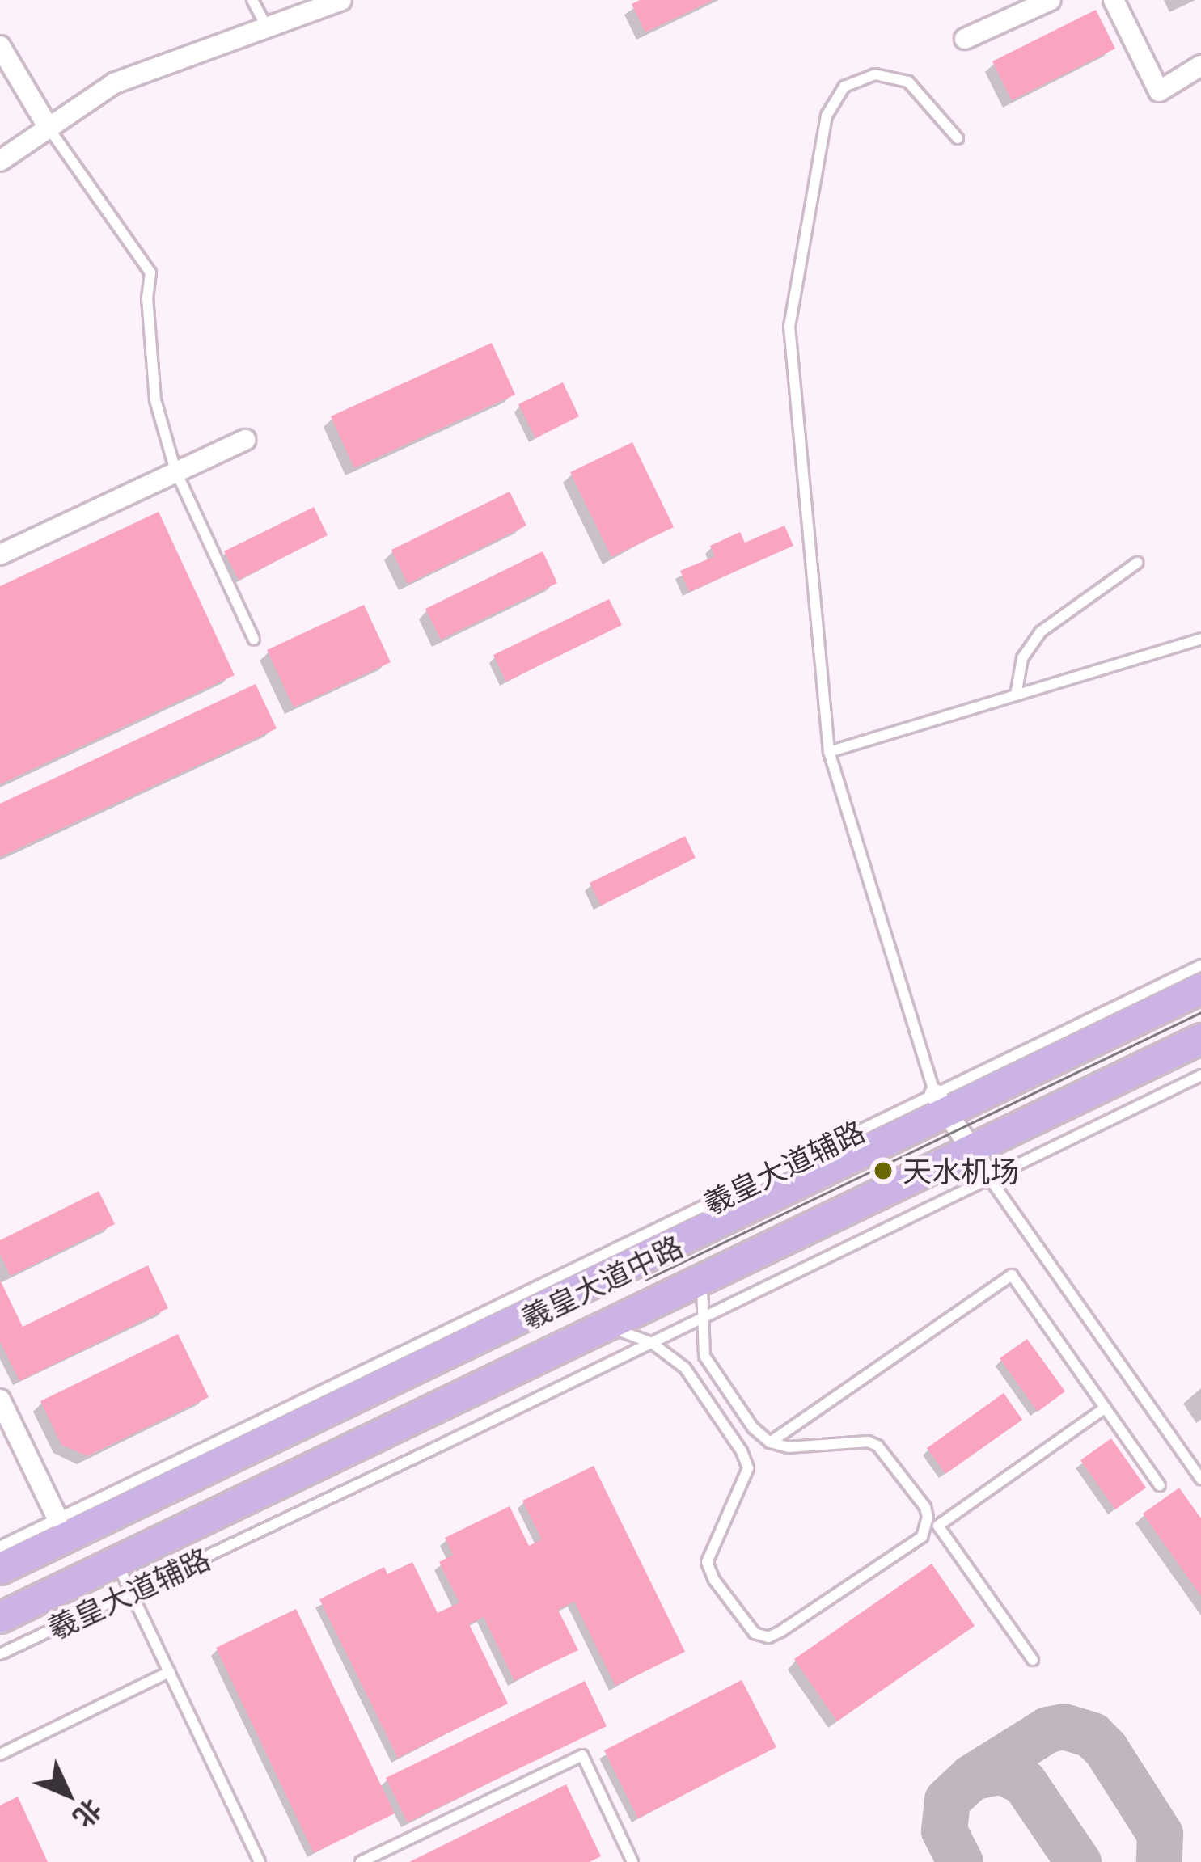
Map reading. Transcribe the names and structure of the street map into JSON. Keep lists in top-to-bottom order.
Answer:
{
  "streets": {
    "main road": ["羲皇大道中路"],
    "lane": ["羲皇大道辅路"]
  },
  "crossings": [
    ["羲皇大道辅路", "羲皇大道中路"]
  ],
  "places": ["天水机场"],
  "north": "bottom right"
}
